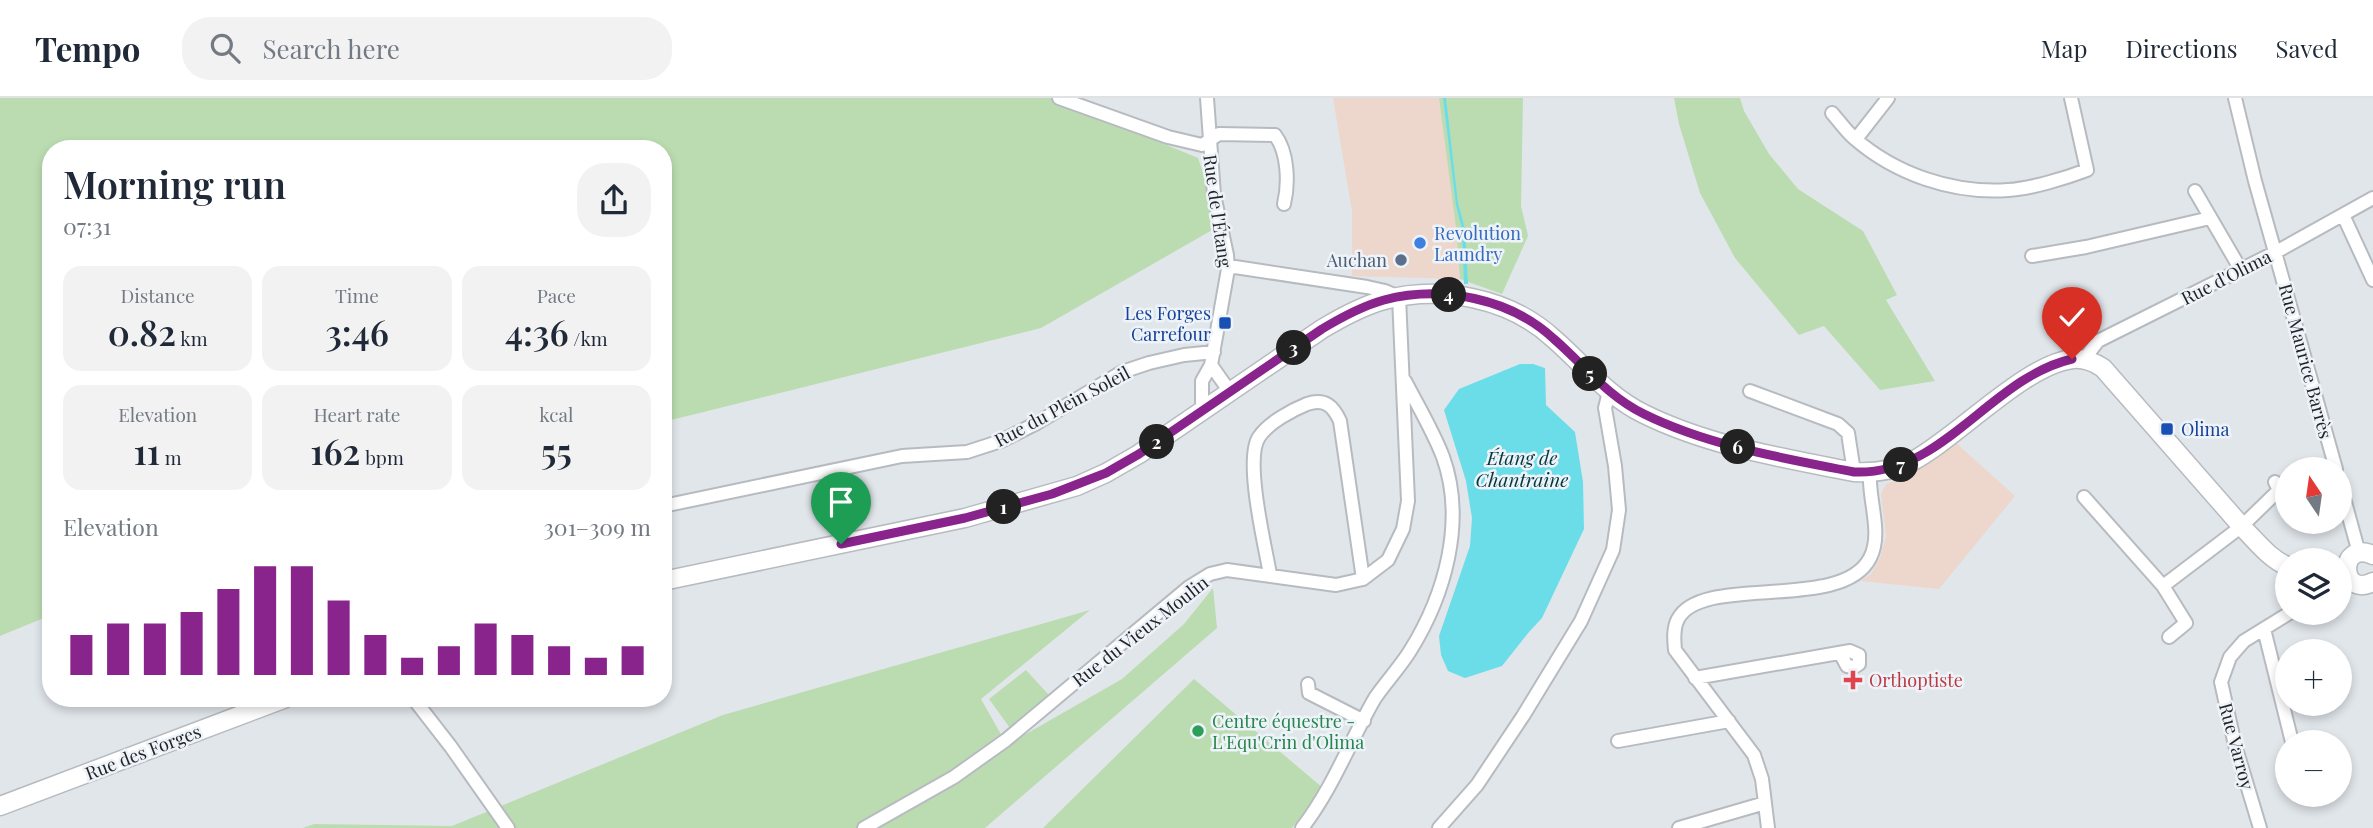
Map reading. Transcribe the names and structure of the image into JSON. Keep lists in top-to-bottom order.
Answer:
{
  "streets": {
    "main road": ["Rue des Forges"],
    "street": [
      "Rue de l'Étang",
      "Rue d'Olima",
      "Rue Maurice Barrès",
      "Rue du Plein Soleil",
      "Rue du Vieux Moulin",
      "Rue Varroy"
    ]
  },
  "crossings": [
    ["Rue de l'Étang", "Rue du Plein Soleil"],
    ["Rue d'Olima", "Rue Maurice Barrès"]
  ],
  "water": ["Étang de Chantraine"],
  "places": {
    "other": ["Revolution Laundry", "Auchan", "Centre équestre - L'Equ'Crin d'Olima"],
    "transit": ["Les Forges Carrefour", "Olima"],
    "health": ["Orthoptiste"]
  },
  "north": "top",
  "page": {
    "header": "Tempo",
    "search": "Search here",
    "nav": ["Map", "Directions", "Saved"],
    "heading": ["Morning run", "07:31"],
    "stats": [
      ["Distance", "0.82 km"],
      ["Time", "3:46"],
      ["Pace", "4:36 /km"],
      ["Elevation", "11 m"],
      ["Heart rate", "162 bpm"],
      ["kcal", "55"]
    ],
    "pins": [
      "4",
      "3",
      "5",
      "2",
      "6",
      "7",
      "1"
    ],
    "map_buttons": ["+", "−"],
    "chart": ["Elevation", "301–309 m"]
  }
}
